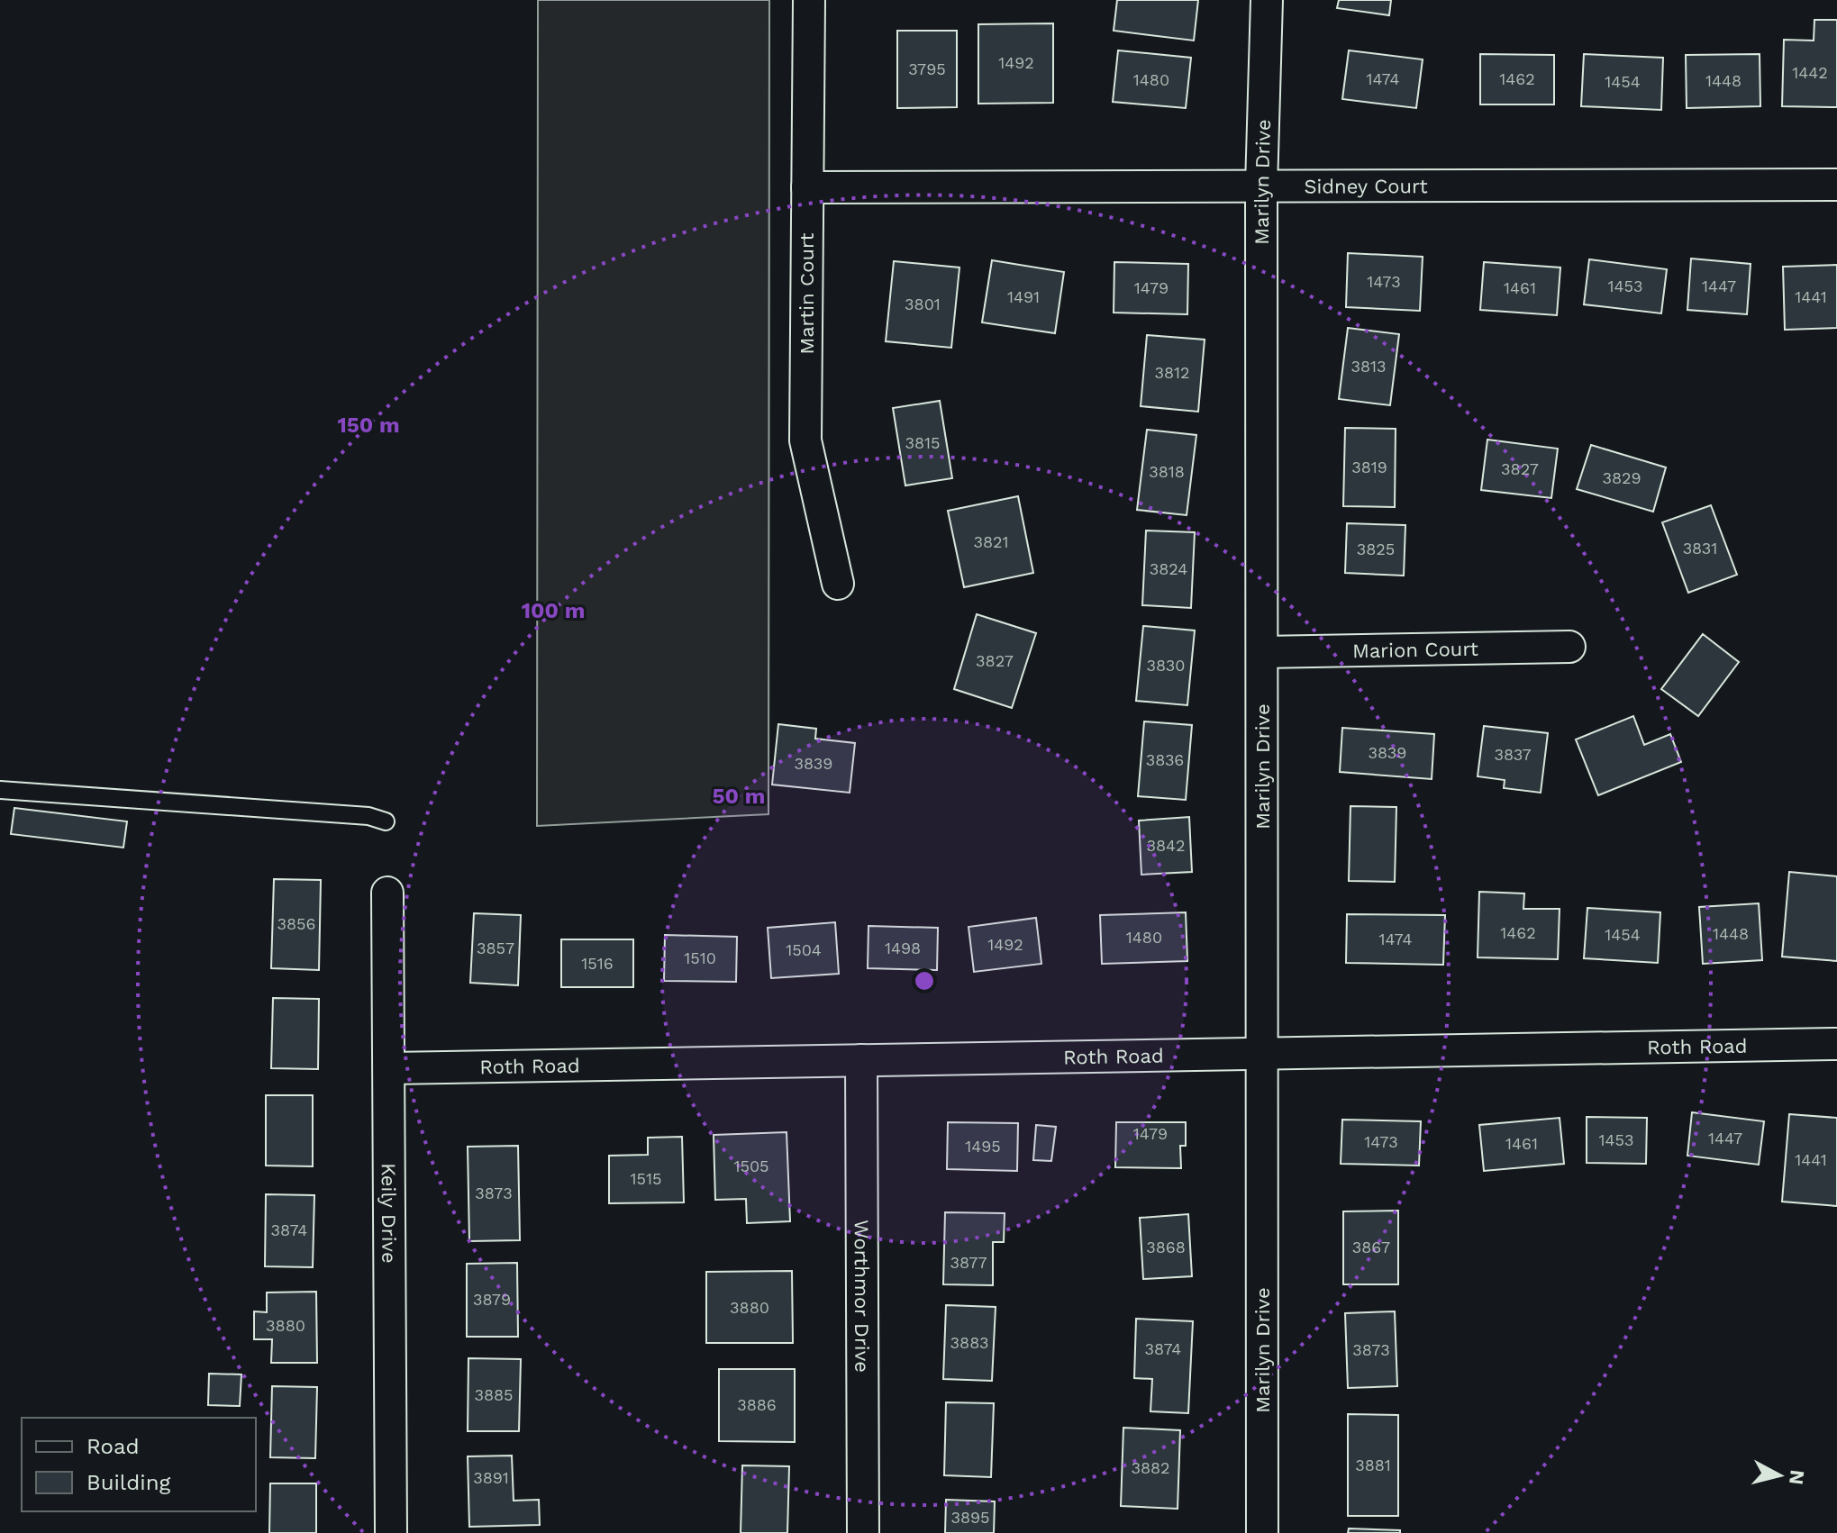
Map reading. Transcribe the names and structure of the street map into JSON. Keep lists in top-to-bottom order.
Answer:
{
  "streets": {
    "street": [
      "Marilyn Drive",
      "Sidney Court",
      "Martin Court",
      "Marion Court",
      "Roth Road",
      "Keily Drive",
      "Worthmor Drive"
    ]
  },
  "crossings": [
    ["Marilyn Drive", "Sidney Court"],
    ["Marilyn Drive", "Marion Court"],
    ["Marilyn Drive", "Roth Road"],
    ["Sidney Court", "Martin Court"],
    ["Roth Road", "Keily Drive"],
    ["Roth Road", "Worthmor Drive"]
  ],
  "house_numbers": [
    "1492",
    "3795",
    "1442",
    "1474",
    "1462",
    "1480",
    "1448",
    "1454",
    "1473",
    "1453",
    "1447",
    "1479",
    "1461",
    "1491",
    "1441",
    "3801",
    "3813",
    "3812",
    "3815",
    "3819",
    "3827",
    "3818",
    "3829",
    "3821",
    "3831",
    "3825",
    "3824",
    "3827",
    "3830",
    "3839",
    "3837",
    "3836",
    "3839",
    "3842",
    "3856",
    "1462",
    "1448",
    "1454",
    "1480",
    "1474",
    "1492",
    "3857",
    "1498",
    "1504",
    "1510",
    "1516",
    "1479",
    "1447",
    "1453",
    "1473",
    "1461",
    "1495",
    "1441",
    "1505",
    "1515",
    "3873",
    "3874",
    "3868",
    "3867",
    "3877",
    "3879",
    "3880",
    "3880",
    "3883",
    "3874",
    "3873",
    "3885",
    "3886",
    "3881",
    "3882",
    "3891",
    "3895"
  ],
  "legend": ["Road", "Building"],
  "north": "right",
  "rings": ["150 m", "100 m", "50 m"]
}
